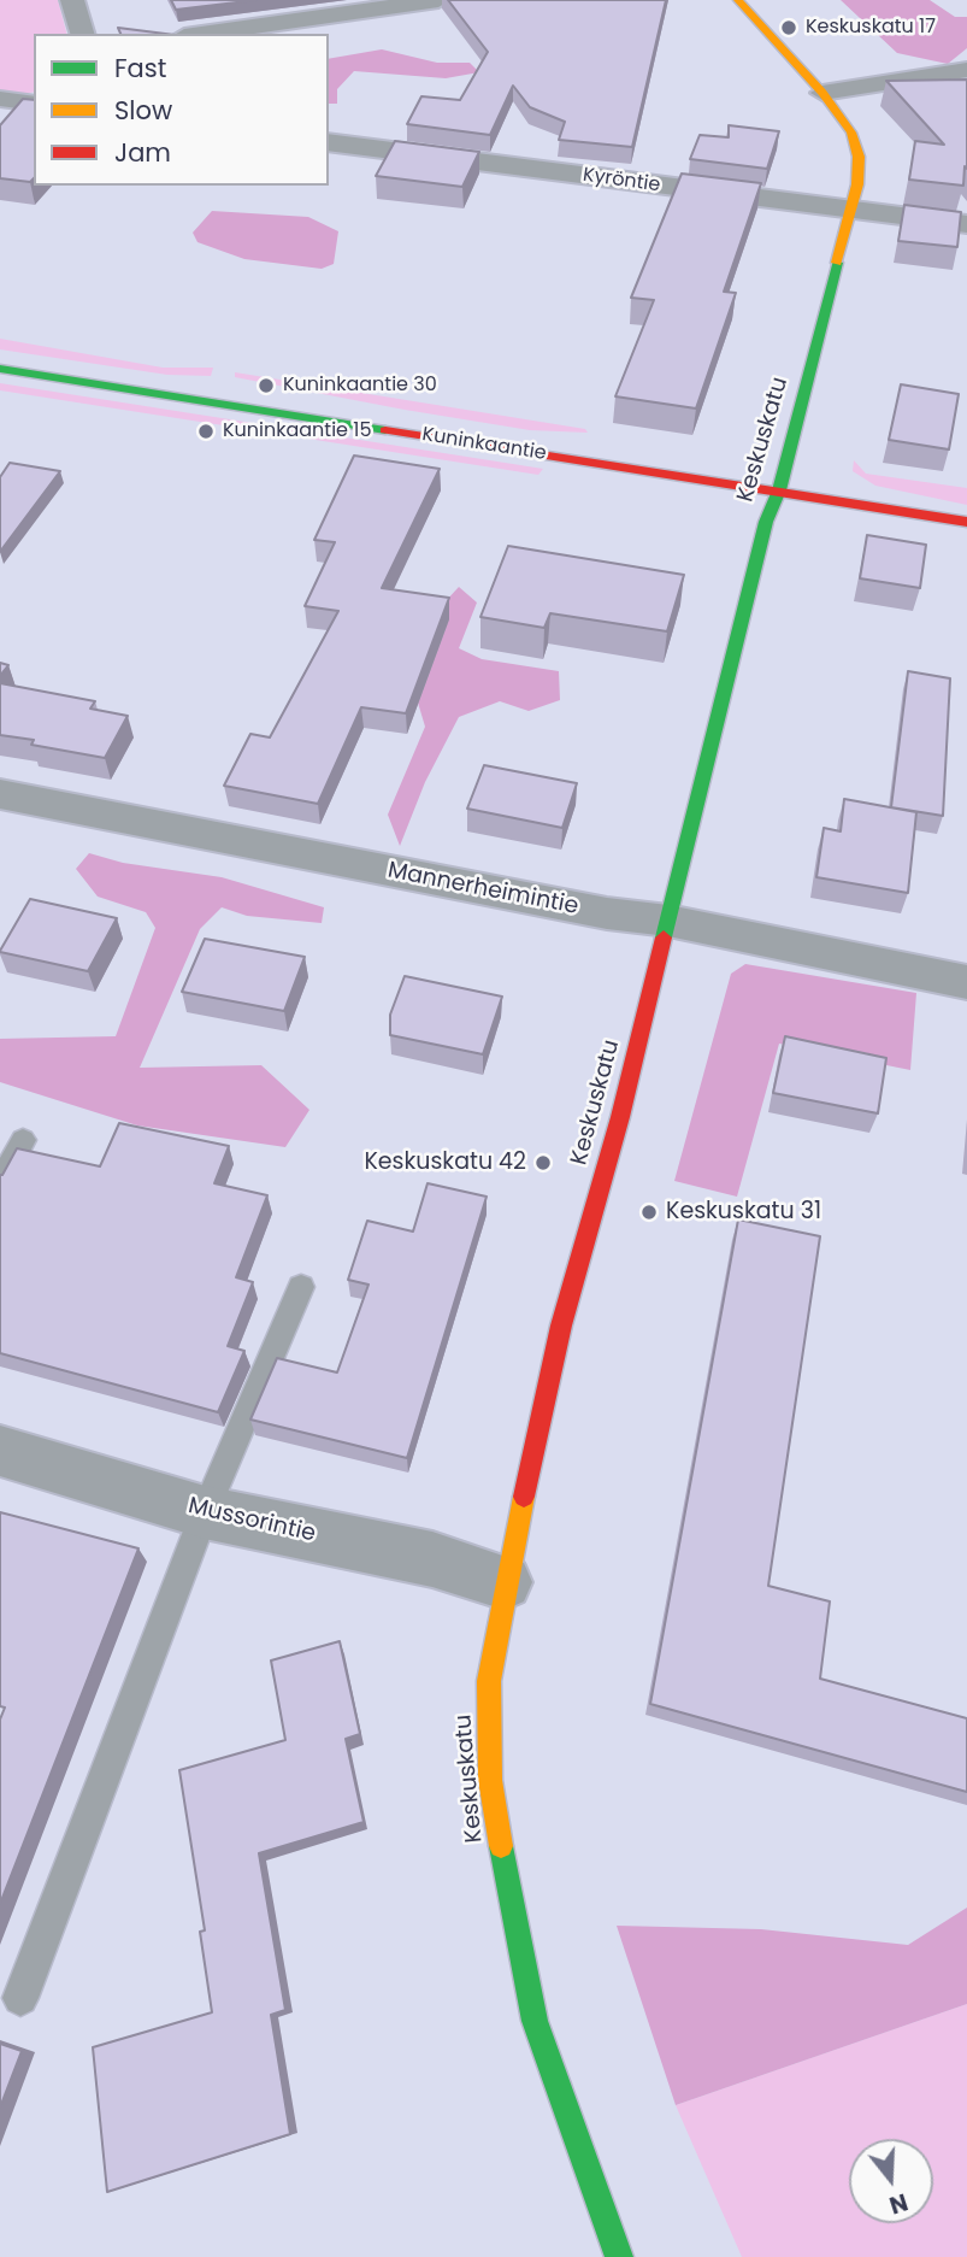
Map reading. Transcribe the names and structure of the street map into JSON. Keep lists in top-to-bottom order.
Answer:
{
  "streets": {
    "street": [
      "Kyröntie",
      "Keskuskatu",
      "Kuninkaantie",
      "Mannerheimintie",
      "Mussorintie"
    ]
  },
  "crossings": [
    ["Kyröntie", "Keskuskatu"],
    ["Keskuskatu", "Kuninkaantie"],
    ["Keskuskatu", "Mannerheimintie"],
    ["Keskuskatu", "Mussorintie"]
  ],
  "places": [
    "Keskuskatu 17",
    "Kuninkaantie 30",
    "Kuninkaantie 15",
    "Keskuskatu 42",
    "Keskuskatu 31"
  ],
  "legend": ["Fast", "Slow", "Jam"],
  "north": "bottom"
}
